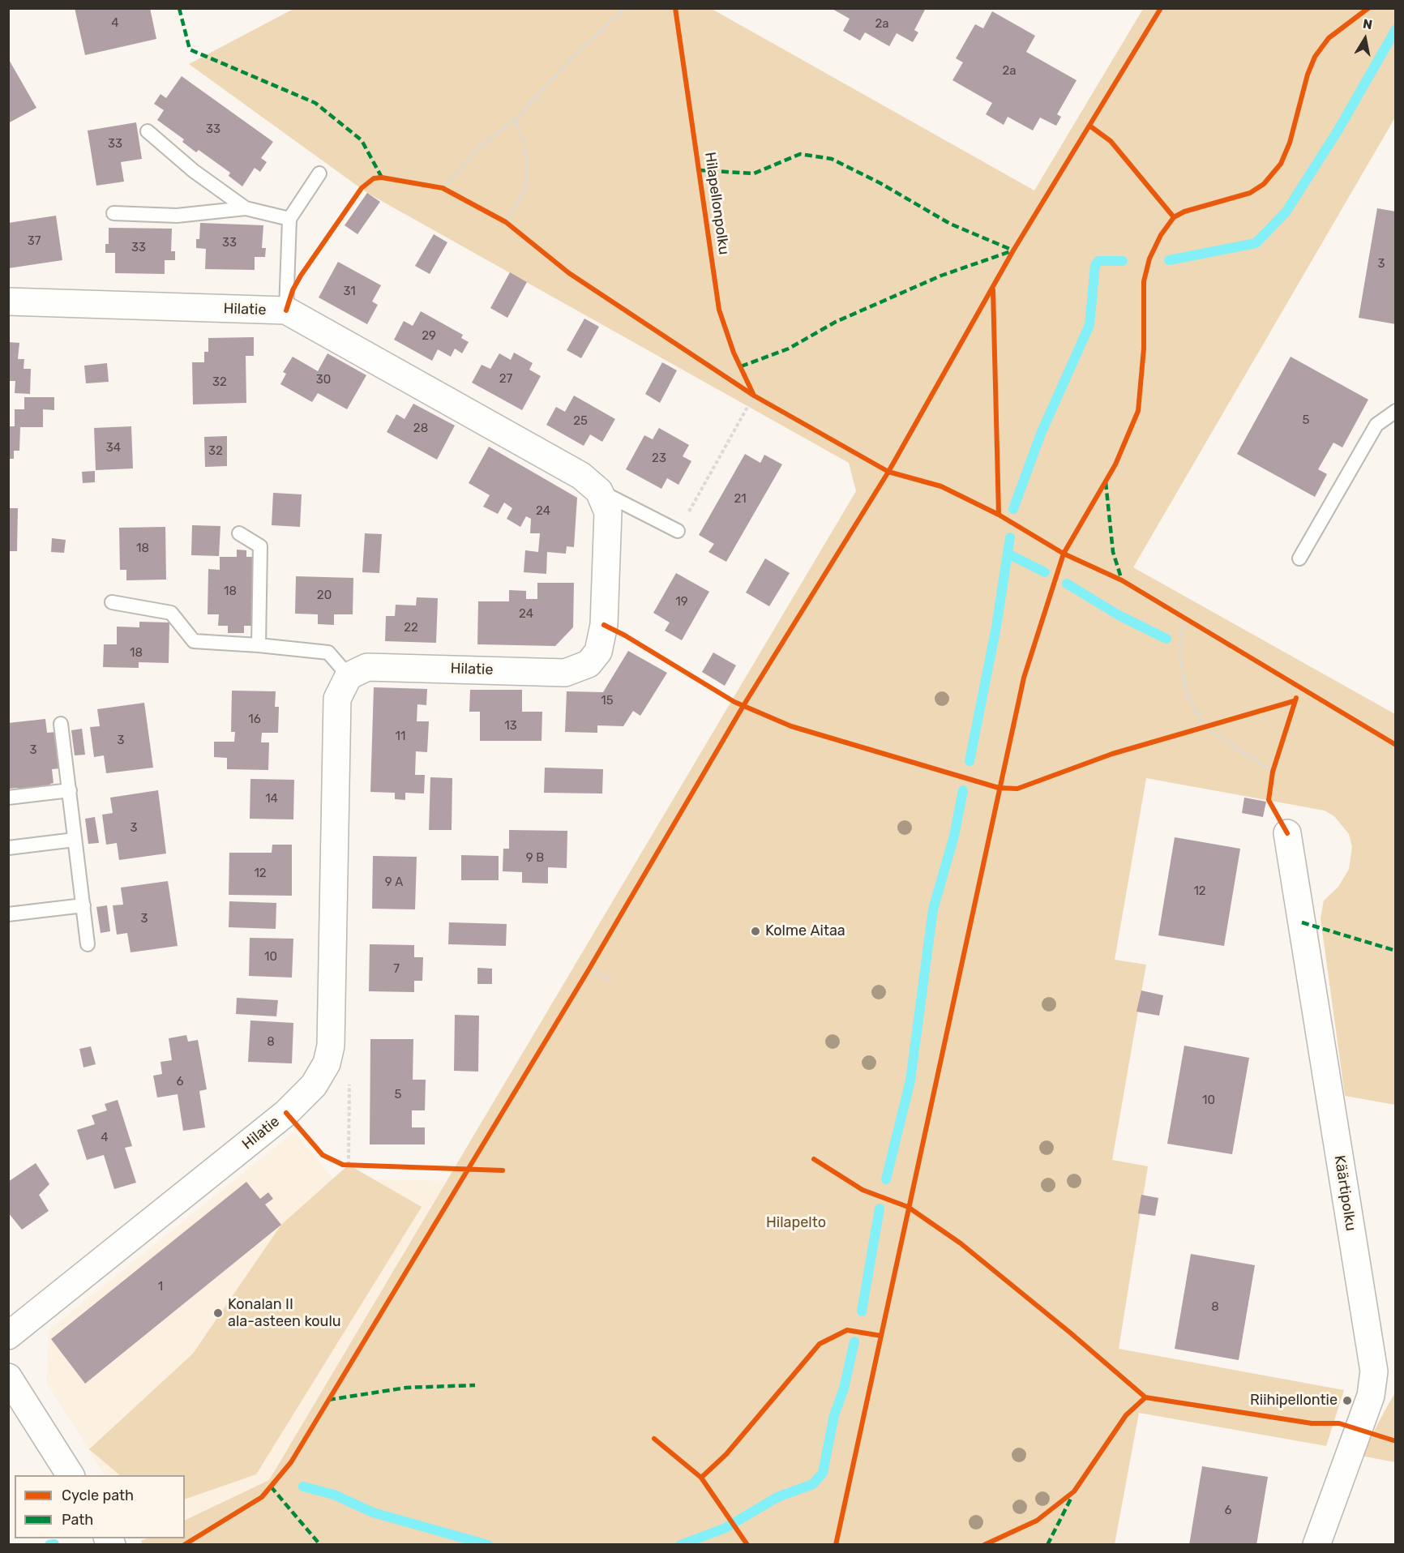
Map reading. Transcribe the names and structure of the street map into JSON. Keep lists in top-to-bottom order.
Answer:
{
  "streets": {
    "street": ["Hilatie", "Käärtipolku"],
    "cycle path": ["Hilapellonpolku"]
  },
  "parks": ["Hilapelto"],
  "places": ["Kolme Aitaa", "Konalan II ala-asteen koulu", "Riihipellontie"],
  "house_numbers": [
    "4",
    "2a",
    "2a",
    "33",
    "33",
    "37",
    "33",
    "33",
    "3",
    "31",
    "29",
    "27",
    "30",
    "32",
    "5",
    "25",
    "28",
    "34",
    "32",
    "23",
    "21",
    "24",
    "18",
    "18",
    "20",
    "19",
    "24",
    "22",
    "18",
    "15",
    "16",
    "13",
    "11",
    "3",
    "3",
    "14",
    "3",
    "9 B",
    "12",
    "9 A",
    "12",
    "3",
    "10",
    "7",
    "8",
    "6",
    "5",
    "10",
    "4",
    "1",
    "8",
    "6"
  ],
  "legend": ["Cycle path", "Path"],
  "north": "top"
}
